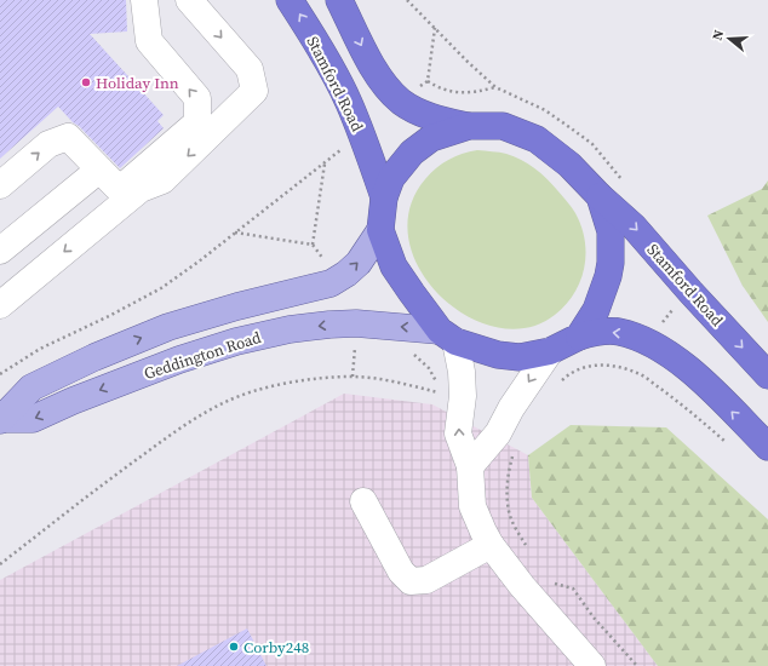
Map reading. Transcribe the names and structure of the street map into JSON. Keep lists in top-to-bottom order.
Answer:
{
  "streets": {
    "highway": ["Stamford Road"],
    "main road": ["Geddington Road"]
  },
  "places": ["Holiday Inn", "Corby248"],
  "north": "left"
}
